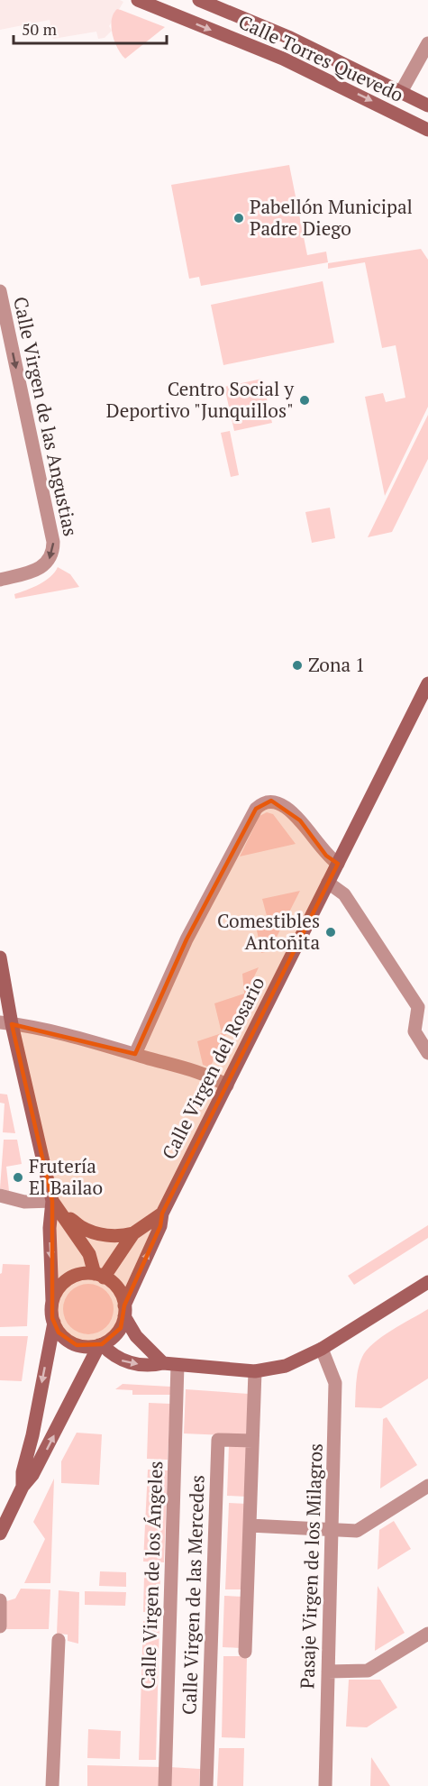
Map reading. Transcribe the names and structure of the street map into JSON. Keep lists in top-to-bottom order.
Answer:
{
  "streets": {
    "street": [
      "Calle Torres Quevedo",
      "Calle Virgen de las Angustias",
      "Calle Virgen del Rosario",
      "Pasaje Virgen de los Milagros",
      "Calle Virgen de los Ángeles",
      "Calle Virgen de las Mercedes"
    ]
  },
  "one_way": ["Calle Virgen de las Angustias"],
  "places": [
    "Pabellón Municipal Padre Diego",
    "Centro Social y Deportivo \"Junquillos\"",
    "Zona 1",
    "Comestibles Antoñita",
    "Frutería El Bailao"
  ],
  "scale_bar": "50 m"
}
